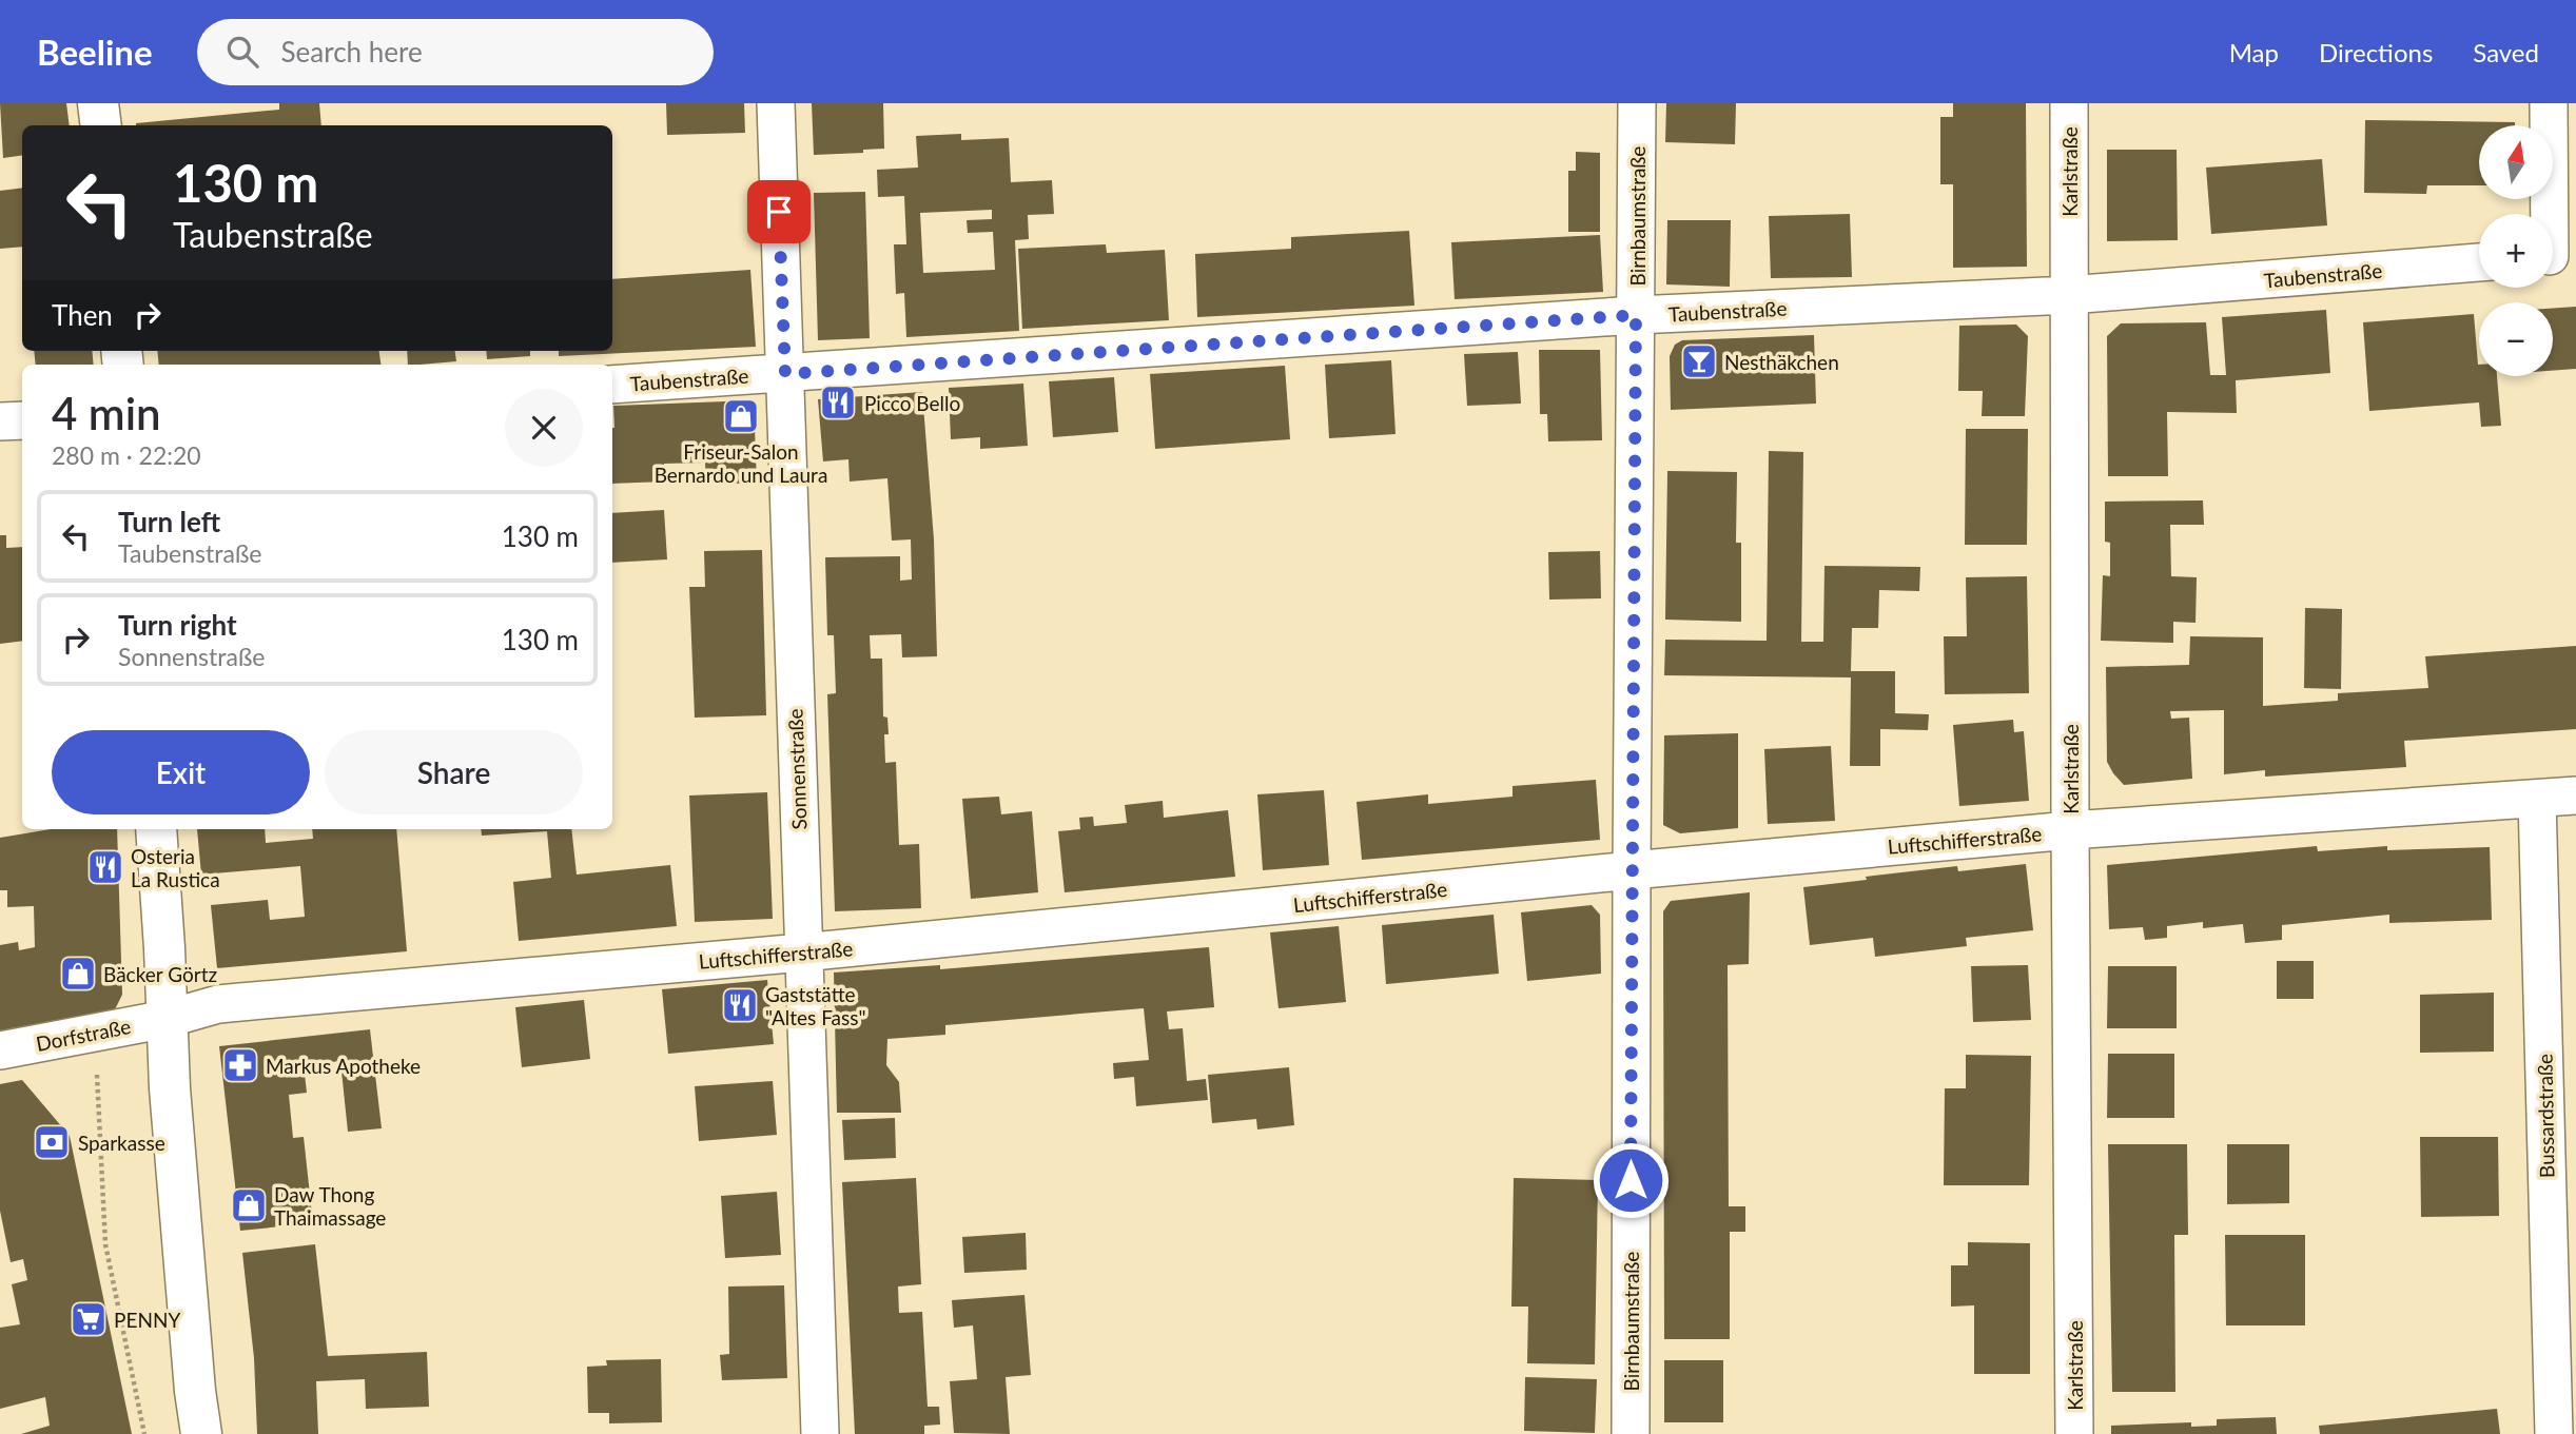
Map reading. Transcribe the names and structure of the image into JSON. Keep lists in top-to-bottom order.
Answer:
{
  "streets": {
    "street": [
      "Karlstraße",
      "Birnbaumstraße",
      "Taubenstraße",
      "Sonnenstraße",
      "Luftschifferstraße",
      "Dorfstraße",
      "Bussardstraße"
    ]
  },
  "crossings": [
    ["Karlstraße", "Taubenstraße"],
    ["Karlstraße", "Luftschifferstraße"],
    ["Birnbaumstraße", "Taubenstraße"],
    ["Birnbaumstraße", "Luftschifferstraße"],
    ["Taubenstraße", "Sonnenstraße"],
    ["Sonnenstraße", "Luftschifferstraße"],
    ["Luftschifferstraße", "Dorfstraße"],
    ["Luftschifferstraße", "Bussardstraße"]
  ],
  "places": {
    "bar": ["Nesthäkchen"],
    "restaurant": ["Picco Bello", "Osteria La Rustica", "Gaststätte \"Altes Fass\""],
    "shop": ["Friseur-Salon Bernardo und Laura", "Bäcker Görtz", "Daw Thong Thaimassage"],
    "pharmacy": ["Markus Apotheke"],
    "bank": ["Sparkasse"],
    "supermarket": ["PENNY"]
  },
  "north": "top",
  "page": {
    "header": "Beeline",
    "search": "Search here",
    "nav": ["Map", "Directions", "Saved"],
    "map_buttons": ["+", "−"],
    "turn": ["130 m", "Taubenstraße"],
    "then": "Then",
    "heading": ["4 min", "280 m · 22:20"],
    "list": [
      {
        "name": "Turn left",
        "note": "Taubenstraße",
        "value": "130 m"
      },
      {
        "name": "Turn right",
        "note": "Sonnenstraße",
        "value": "130 m"
      }
    ],
    "buttons": ["Exit", "Share"]
  }
}
